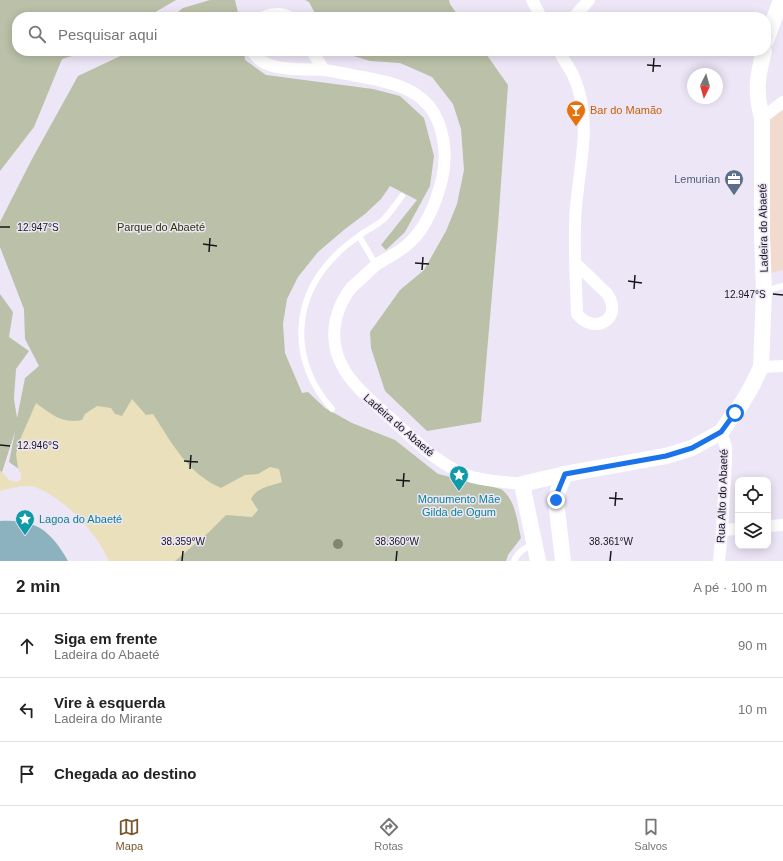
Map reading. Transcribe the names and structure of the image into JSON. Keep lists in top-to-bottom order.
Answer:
{
  "streets": {
    "street": ["Ladeira do Abaeté", "Rua Alto do Abaeté"]
  },
  "crossings": [
    ["Ladeira do Abaeté", "Rua Alto do Abaeté"]
  ],
  "parks": ["Parque do Abaeté"],
  "places": {
    "bar": ["Bar do Mamão"],
    "office": ["Lemurian"],
    "place": ["Monumento Mãe Gilda de Ogum", "Lagoa do Abaeté"]
  },
  "north": "bottom",
  "page": {
    "search": "Pesquisar aqui",
    "heading": ["2 min", "A pé · 100 m"],
    "list": [
      ["Siga em frente", "Ladeira do Abaeté", "90 m"],
      ["Vire à esquerda", "Ladeira do Mirante", "10 m"],
      "Chegada ao destino"
    ],
    "nav": ["Mapa", "Rotas", "Salvos"]
  },
  "coordinates": [
    "12.947°S",
    "12.946°S",
    "38.359°W",
    "38.360°W",
    "38.361°W"
  ]
}
